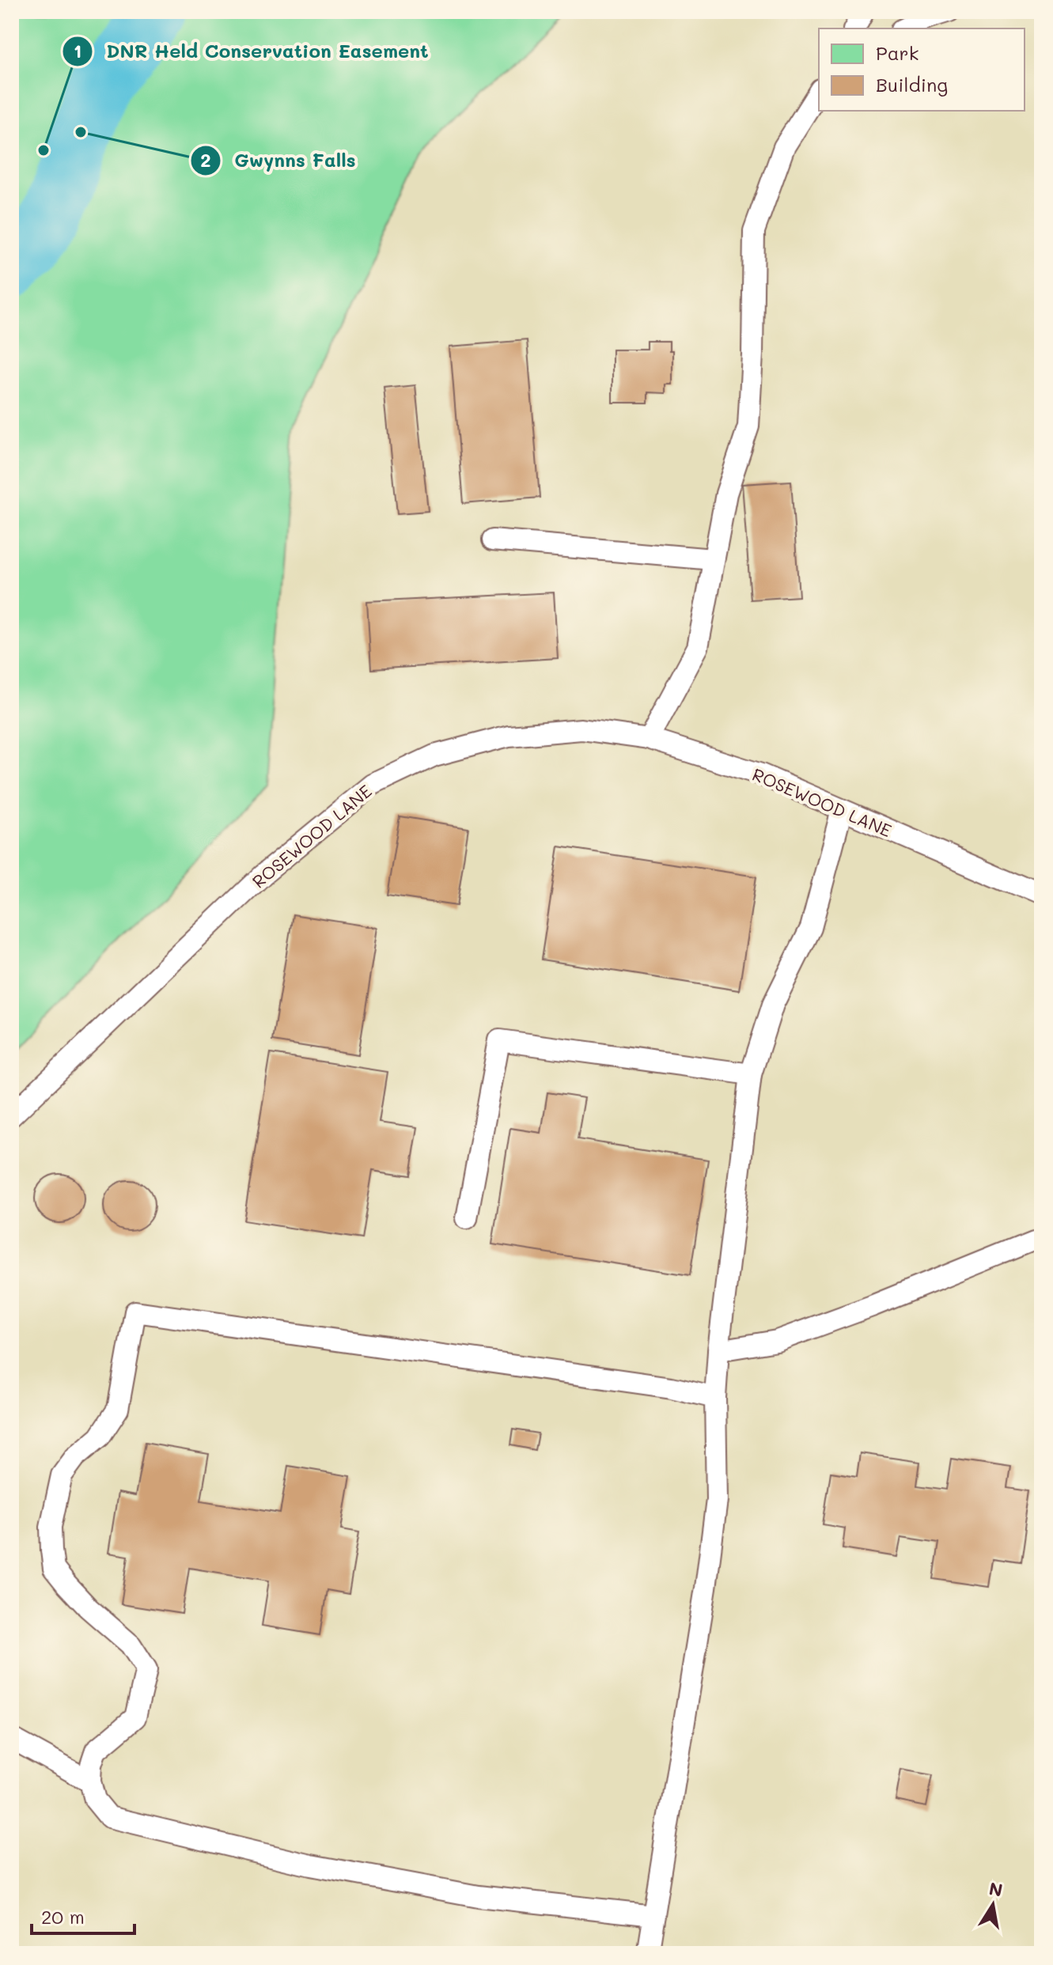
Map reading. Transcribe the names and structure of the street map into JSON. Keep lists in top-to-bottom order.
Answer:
{
  "streets": {
    "lane": ["ROSEWOOD LANE"]
  },
  "places": ["Gwynns Falls", "DNR Held Conservation Easement"],
  "legend": ["Park", "Building"],
  "scale_bar": "20 m",
  "north": "top"
}
